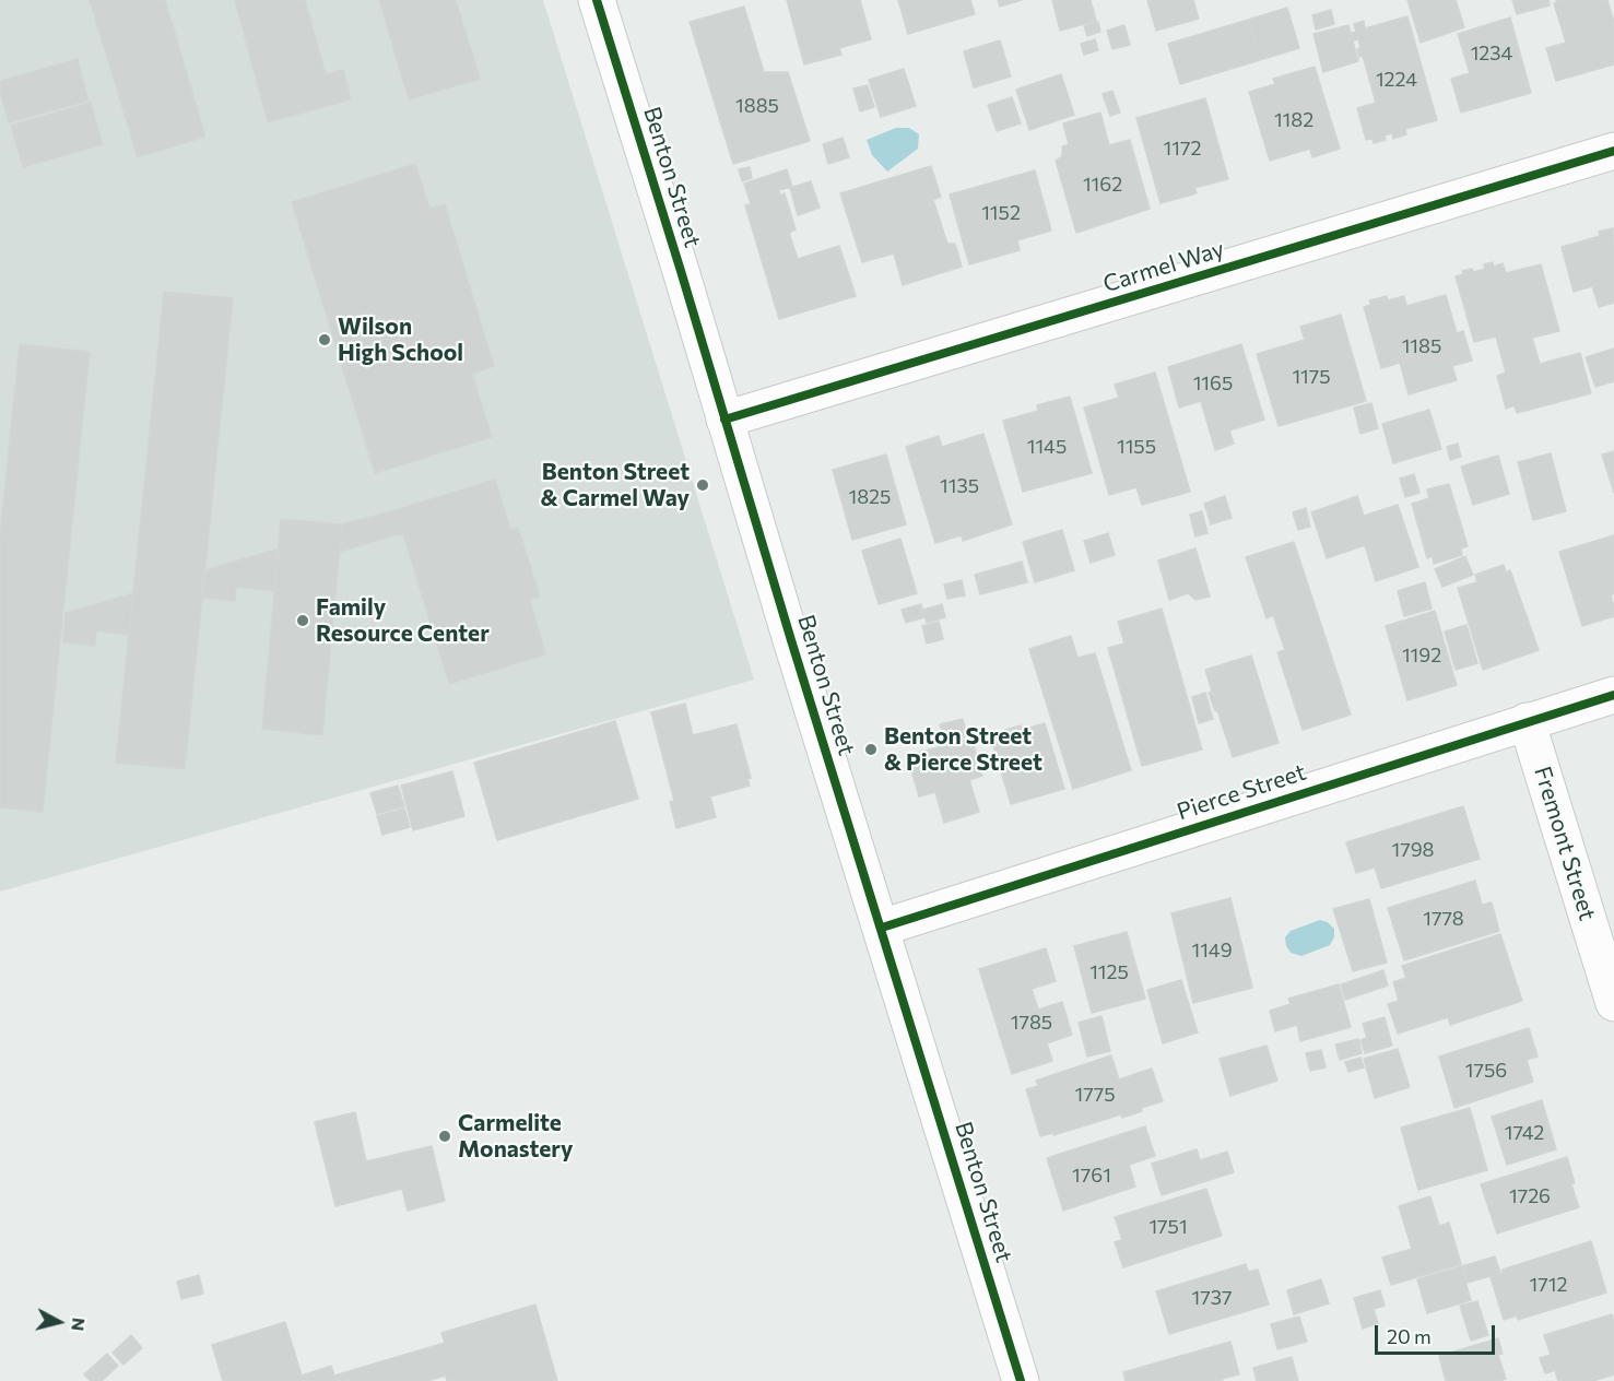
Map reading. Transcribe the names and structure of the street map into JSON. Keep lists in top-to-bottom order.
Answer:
{
  "streets": {
    "street": [
      "Benton Street",
      "Carmel Way",
      "Pierce Street",
      "Fremont Street"
    ]
  },
  "crossings": [
    ["Benton Street", "Carmel Way"],
    ["Benton Street", "Pierce Street"],
    ["Pierce Street", "Fremont Street"]
  ],
  "places": [
    "Wilson High School",
    "Benton Street & Carmel Way",
    "Family Resource Center",
    "Benton Street & Pierce Street",
    "Carmelite Monastery"
  ],
  "house_numbers": [
    "1234",
    "1224",
    "1885",
    "1182",
    "1172",
    "1162",
    "1152",
    "1185",
    "1175",
    "1165",
    "1145",
    "1155",
    "1135",
    "1825",
    "1192",
    "1798",
    "1778",
    "1149",
    "1125",
    "1785",
    "1756",
    "1775",
    "1742",
    "1761",
    "1726",
    "1751",
    "1712",
    "1737"
  ],
  "scale_bar": "20 m",
  "north": "right"
}
